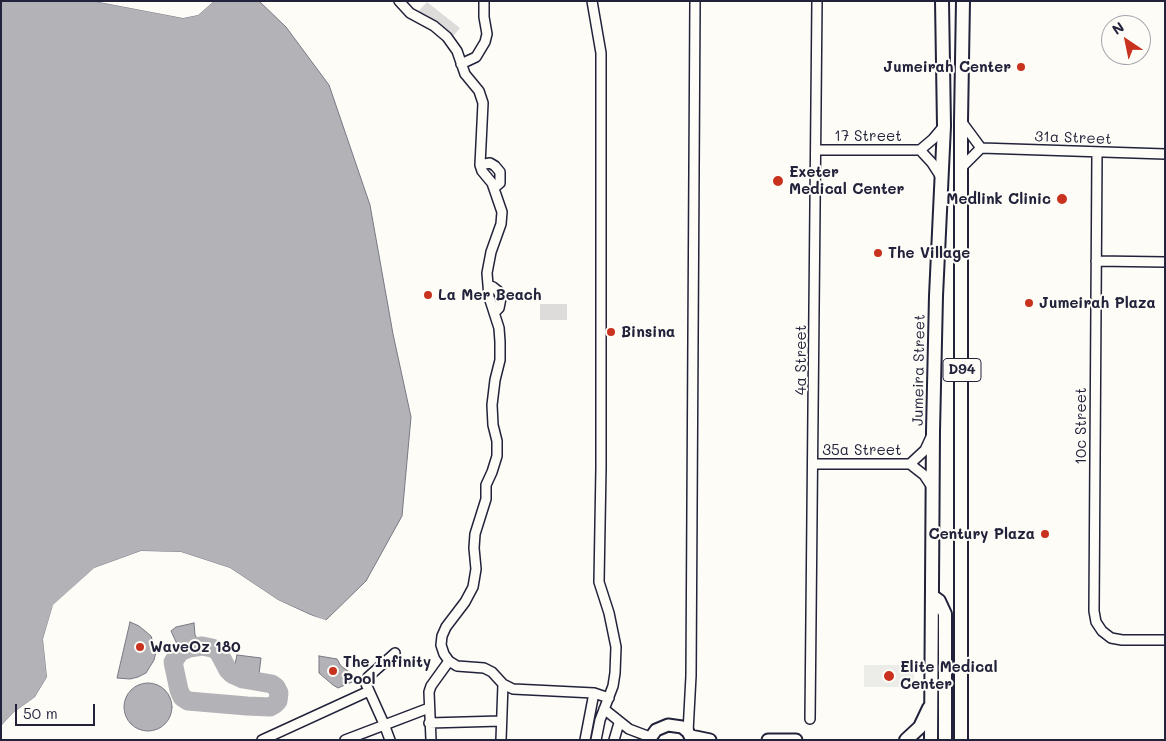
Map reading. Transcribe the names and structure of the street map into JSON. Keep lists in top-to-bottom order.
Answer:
{
  "streets": {
    "main road": ["Jumeira Street", "D94"],
    "street": [
      "17 Street",
      "31a Street",
      "4a Street",
      "10c Street",
      "35a Street"
    ]
  },
  "crossings": [
    ["17 Street", "4a Street"],
    ["17 Street", "Jumeira Street"],
    ["31a Street", "10c Street"],
    ["4a Street", "35a Street"]
  ],
  "places": [
    "Jumeirah Center",
    "Exeter Medical Center",
    "Medlink Clinic",
    "The Village",
    "La Mer Beach",
    "Jumeirah Plaza",
    "Binsina",
    "Century Plaza",
    "WaveOz 180",
    "The Infinity Pool",
    "Elite Medical Center"
  ],
  "scale_bar": "50 m",
  "north": "top left"
}
